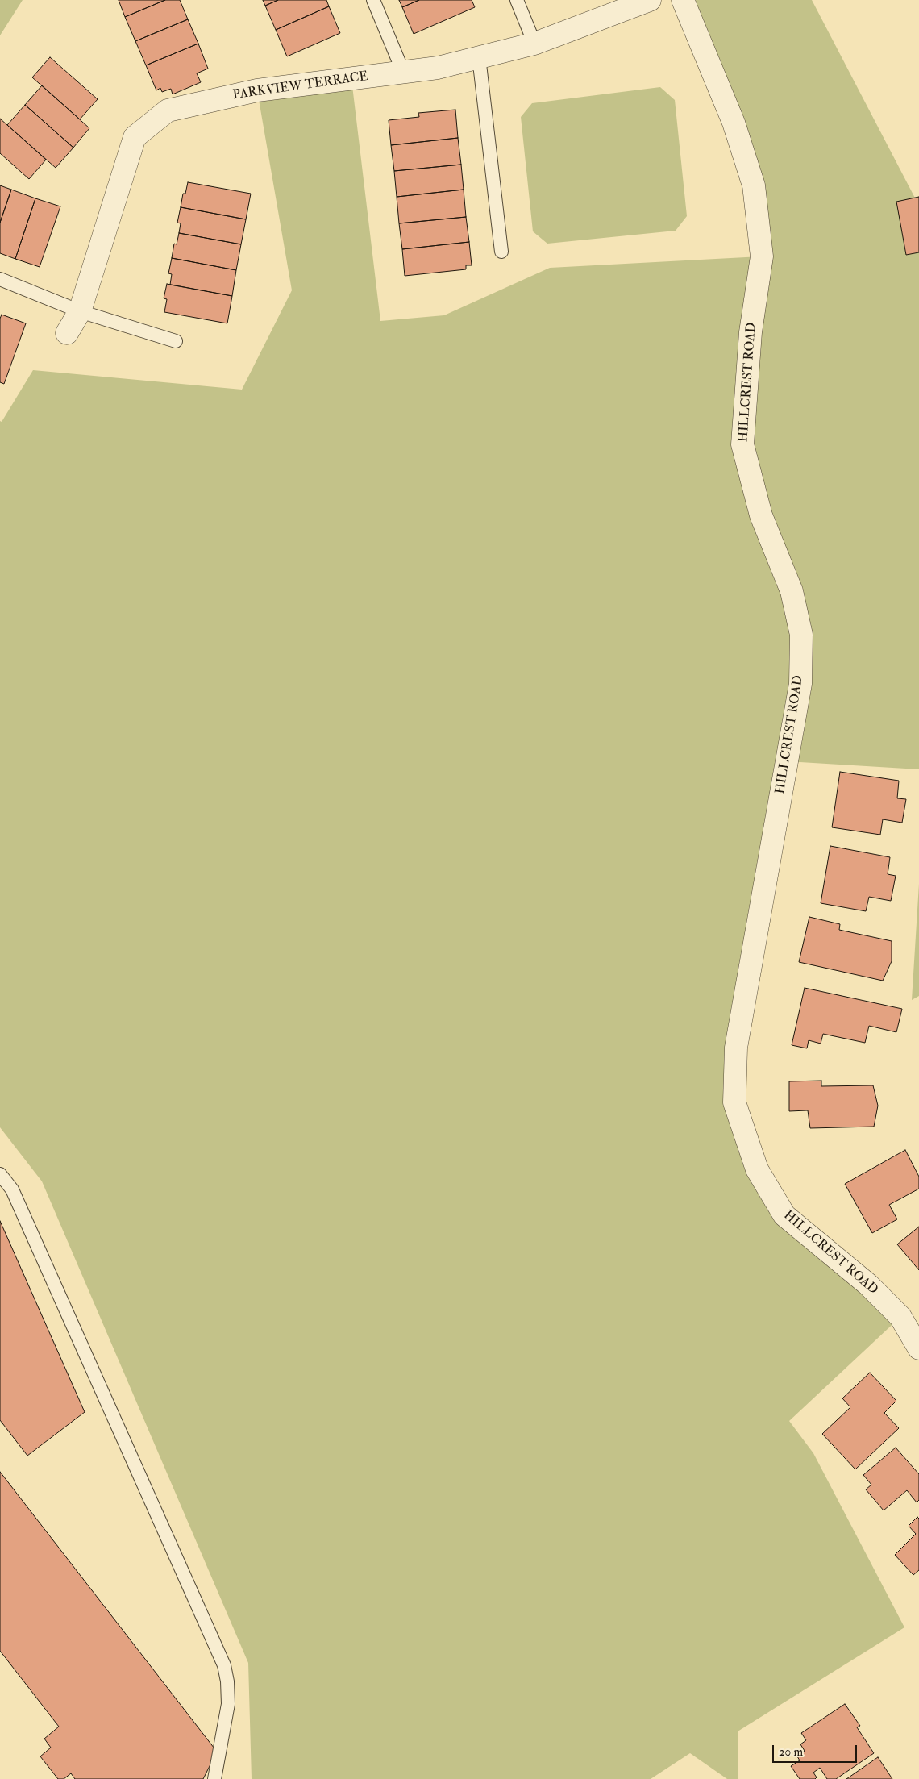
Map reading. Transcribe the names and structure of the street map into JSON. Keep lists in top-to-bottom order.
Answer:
{
  "streets": {
    "street": ["PARKVIEW TERRACE", "HILLCREST ROAD"]
  },
  "scale_bar": "20 m"
}
